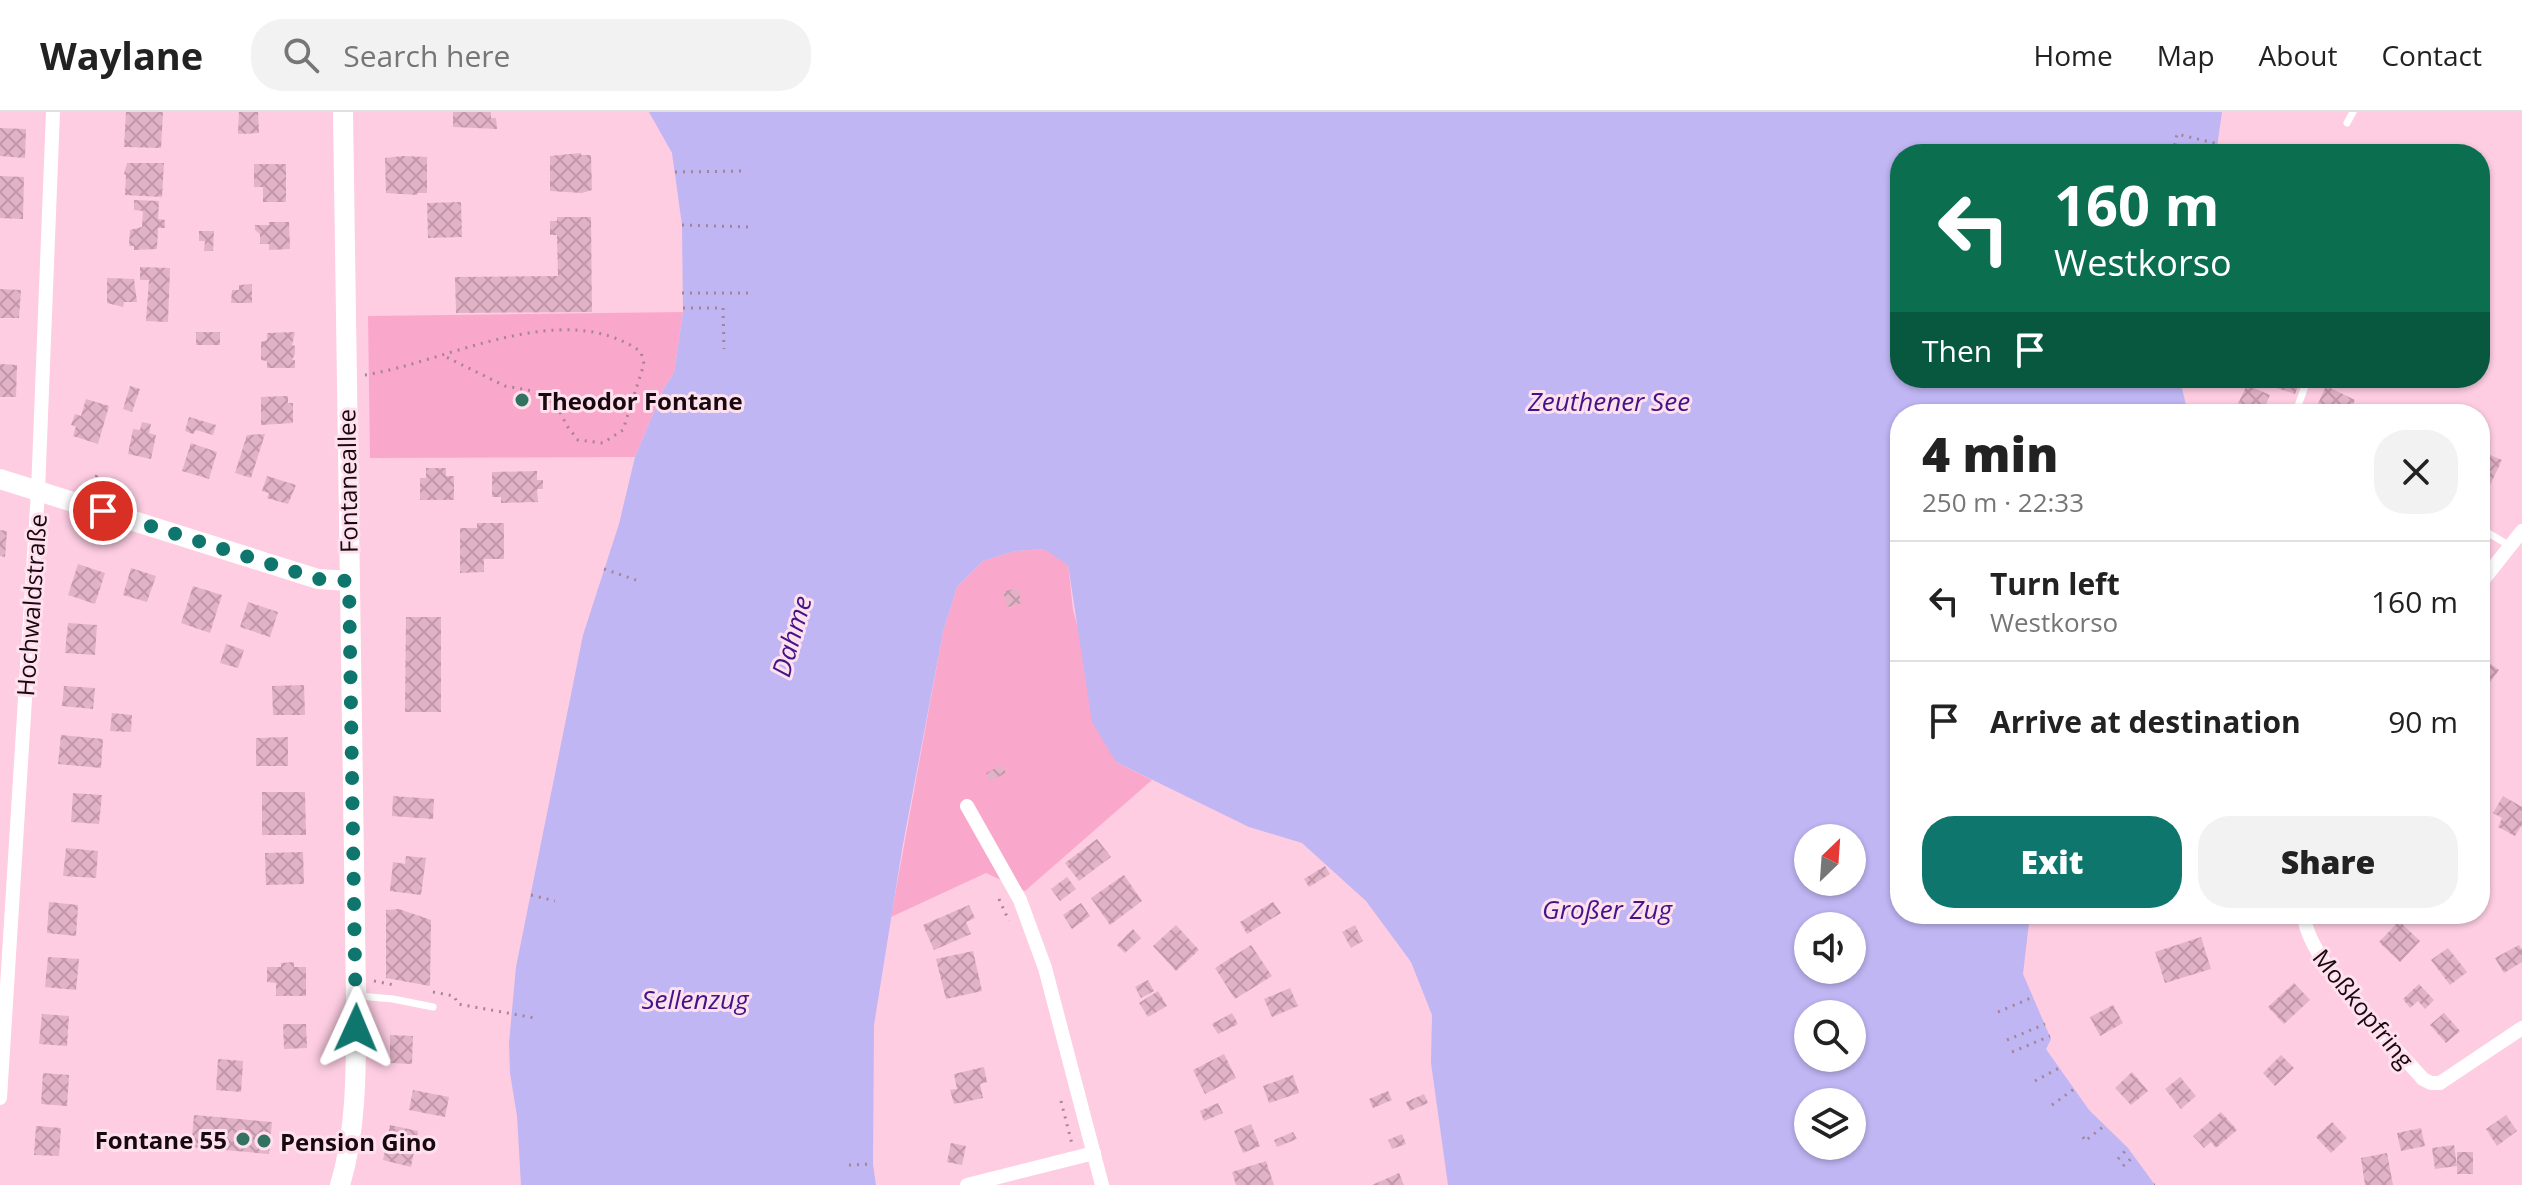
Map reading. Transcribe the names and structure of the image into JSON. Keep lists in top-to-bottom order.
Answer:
{
  "streets": {
    "main road": ["Fontaneallee"],
    "street": ["Hochwaldstraße", "Moßkopfring"]
  },
  "water": [
    "Zeuthener See",
    "Dahme",
    "Großer Zug",
    "Sellenzug"
  ],
  "places": ["Theodor Fontane", "Fontane 55", "Pension Gino"],
  "north": "top right",
  "page": {
    "header": "Waylane",
    "search": "Search here",
    "nav": [
      "Home",
      "Map",
      "About",
      "Contact"
    ],
    "turn": ["160 m", "Westkorso"],
    "then": "Then",
    "heading": ["4 min", "250 m · 22:33"],
    "list": [
      {
        "name": "Turn left",
        "note": "Westkorso",
        "value": "160 m"
      },
      {
        "name": "Arrive at destination",
        "value": "90 m"
      }
    ],
    "buttons": ["Exit", "Share"]
  }
}
